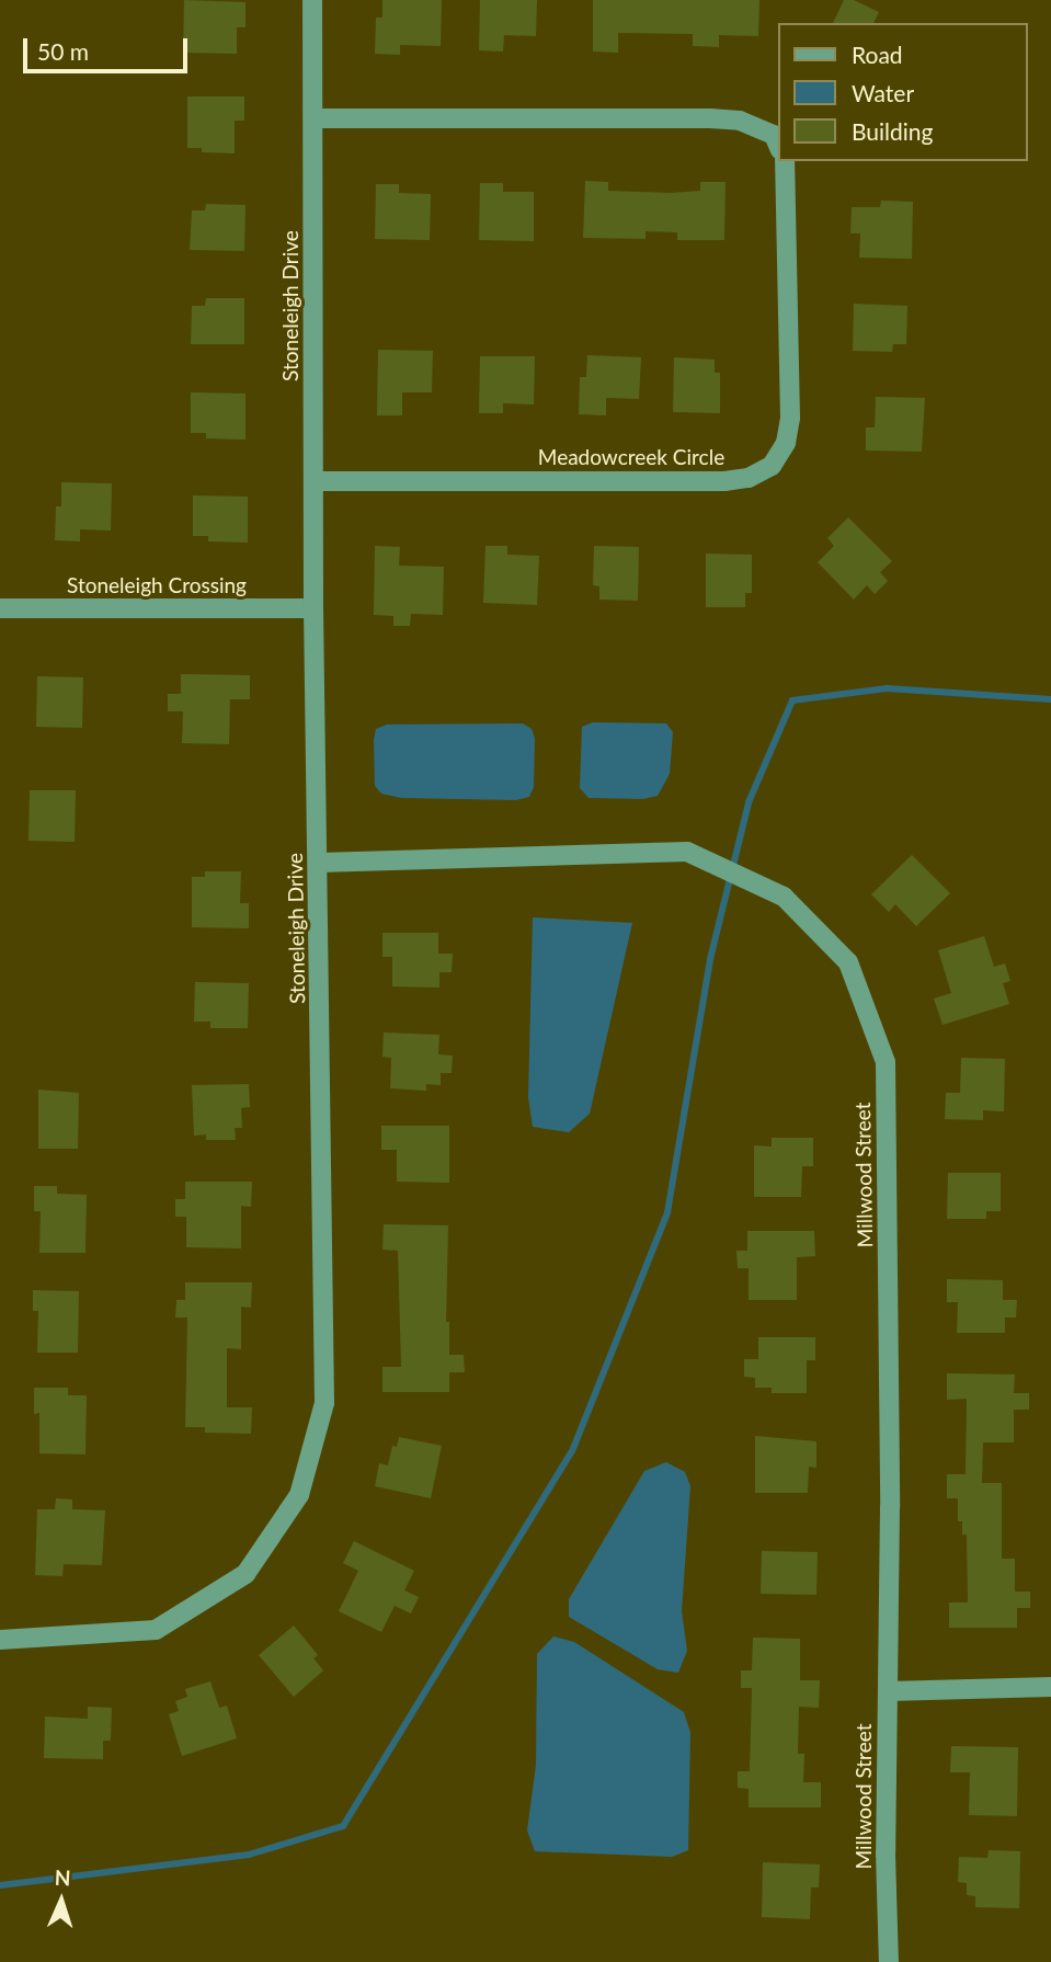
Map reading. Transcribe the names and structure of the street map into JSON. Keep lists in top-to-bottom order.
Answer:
{
  "streets": {
    "street": [
      "Stoneleigh Drive",
      "Meadowcreek Circle",
      "Stoneleigh Crossing",
      "Millwood Street"
    ]
  },
  "crossings": [
    ["Stoneleigh Drive", "Meadowcreek Circle"],
    ["Stoneleigh Drive", "Stoneleigh Crossing"],
    ["Stoneleigh Drive", "Millwood Street"]
  ],
  "legend": ["Road", "Water", "Building"],
  "scale_bar": "50 m",
  "north": "top"
}
